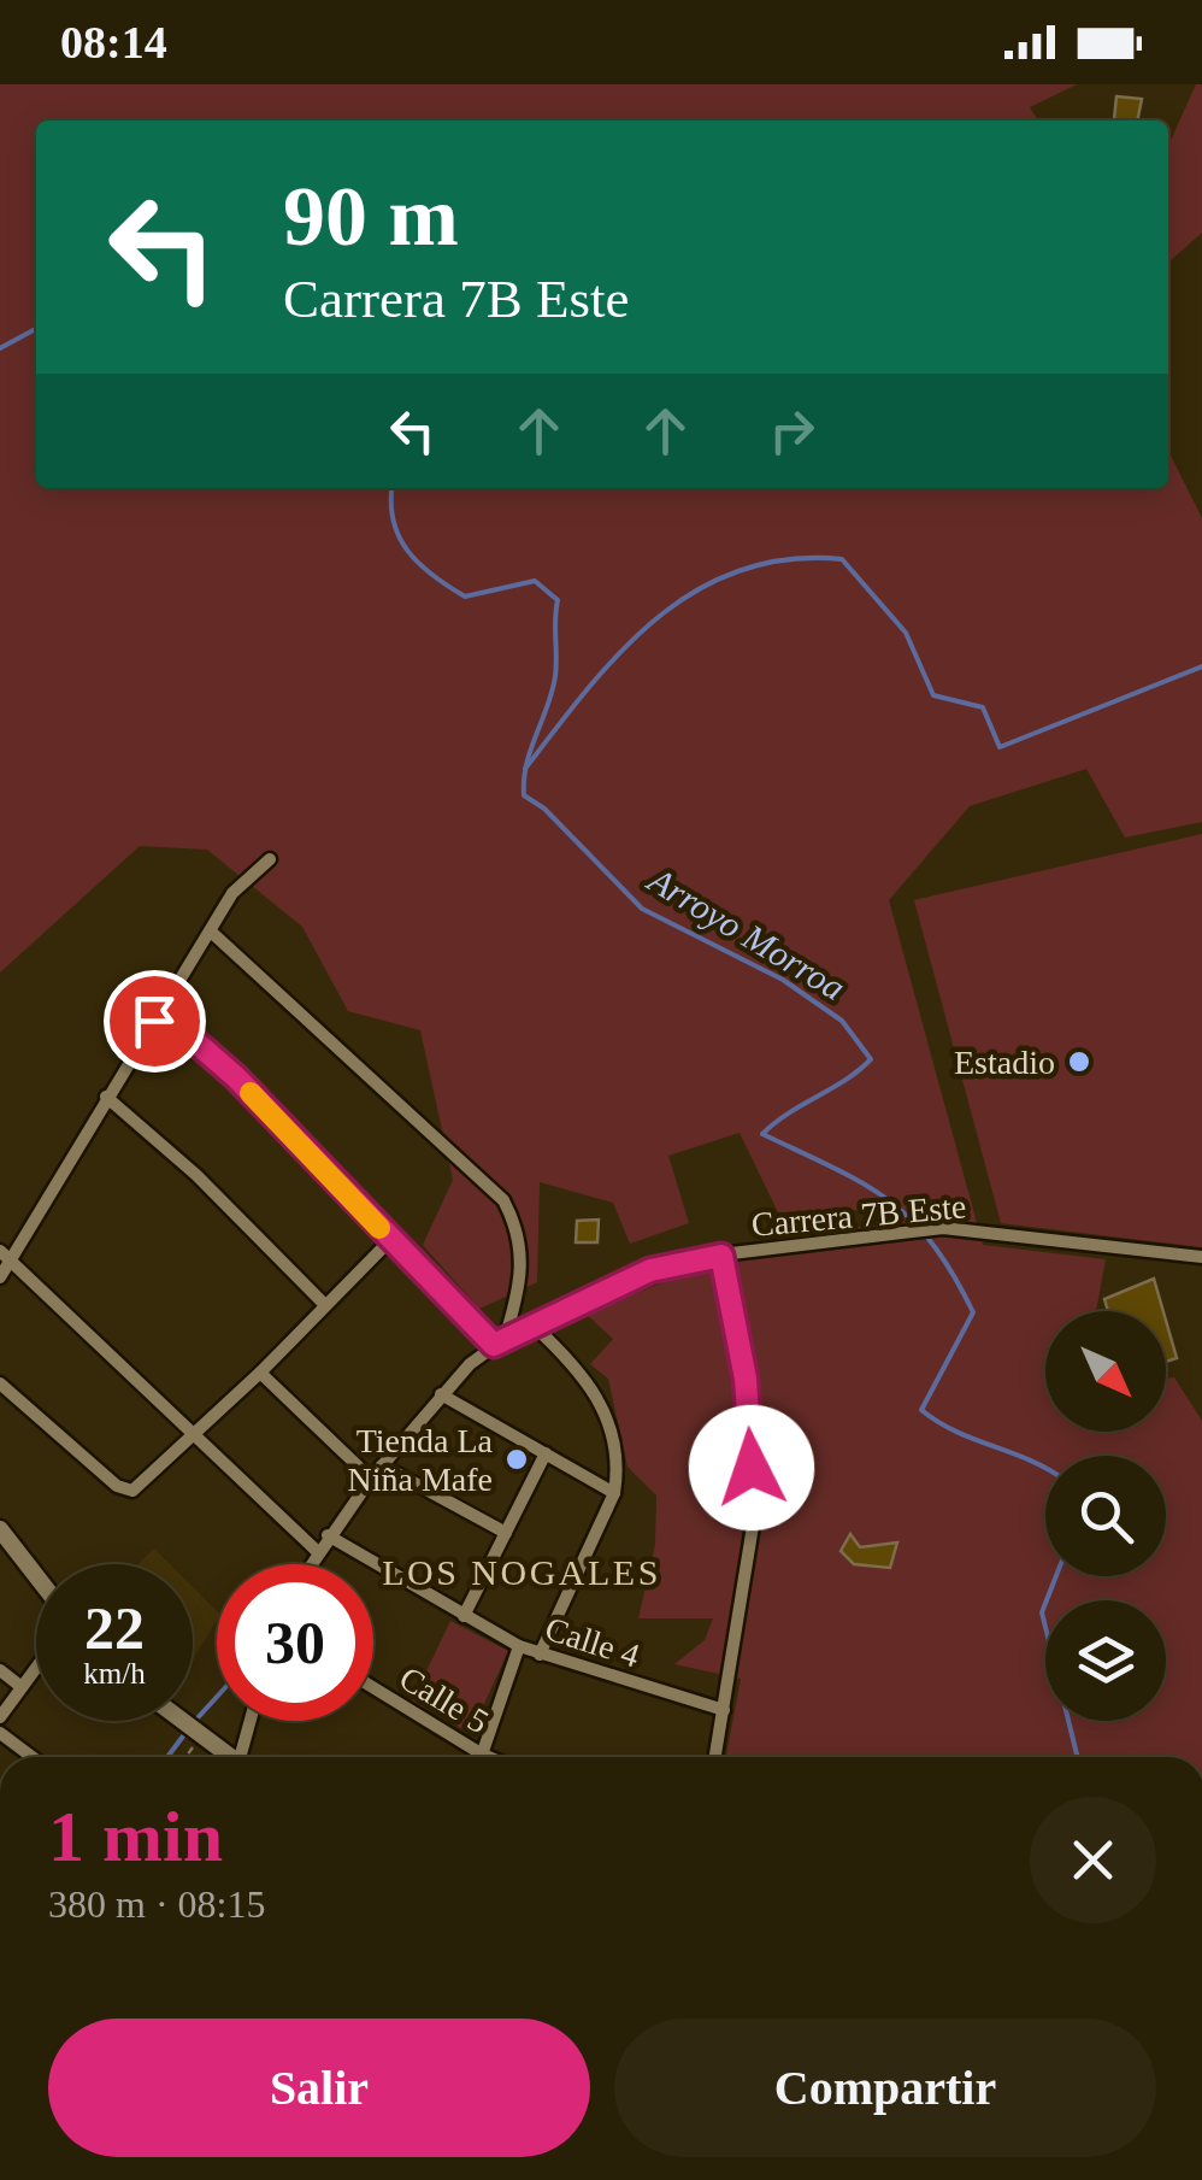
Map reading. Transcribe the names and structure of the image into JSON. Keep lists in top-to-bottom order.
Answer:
{
  "streets": {
    "street": ["Carrera 7B Este", "Calle 4", "Calle 5"]
  },
  "crossings": [
    ["Carrera 7B Este", "Calle 4"]
  ],
  "districts": ["LOS NOGALES"],
  "water": ["Arroyo Morroa"],
  "places": ["Estadio", "Tienda La Niña Mafe"],
  "north": "bottom right",
  "page": {
    "status": "08:14",
    "turn": ["90 m", "Carrera 7B Este"],
    "speed": "22 km/h",
    "limit": "30",
    "heading": ["1 min", "380 m · 08:15"],
    "buttons": ["Salir", "Compartir"]
  }
}
